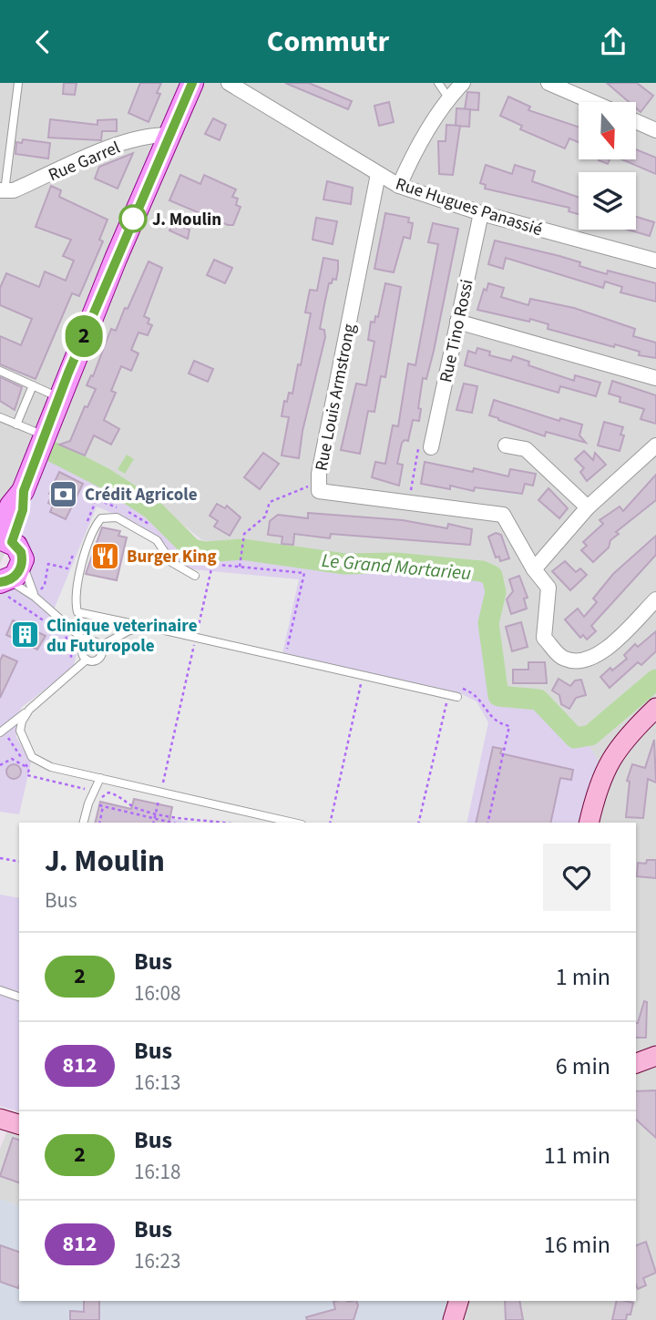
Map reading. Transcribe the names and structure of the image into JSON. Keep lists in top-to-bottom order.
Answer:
{
  "streets": {
    "street": [
      "Rue Garrel",
      "Rue Hugues Panassié",
      "Rue Tino Rossi",
      "Rue Louis Armstrong"
    ]
  },
  "crossings": [
    ["Rue Hugues Panassié", "Rue Tino Rossi"],
    ["Rue Hugues Panassié", "Rue Louis Armstrong"]
  ],
  "water": ["Le Grand Mortarieu"],
  "places": {
    "other": ["J. Moulin"],
    "bank": ["Crédit Agricole"],
    "restaurant": ["Burger King"],
    "building": ["Clinique veterinaire du Futuropole"]
  },
  "lines": ["bus line 2"],
  "north": "bottom",
  "page": {
    "header": "Commutr",
    "on_map": "2",
    "heading": ["J. Moulin", "Bus"],
    "list": [
      {
        "mark": "2",
        "name": "Bus",
        "note": "16:08",
        "value": "1 min"
      },
      {
        "mark": "812",
        "name": "Bus",
        "note": "16:13",
        "value": "6 min"
      },
      {
        "mark": "2",
        "name": "Bus",
        "note": "16:18",
        "value": "11 min"
      },
      {
        "mark": "812",
        "name": "Bus",
        "note": "16:23",
        "value": "16 min"
      }
    ]
  }
}
